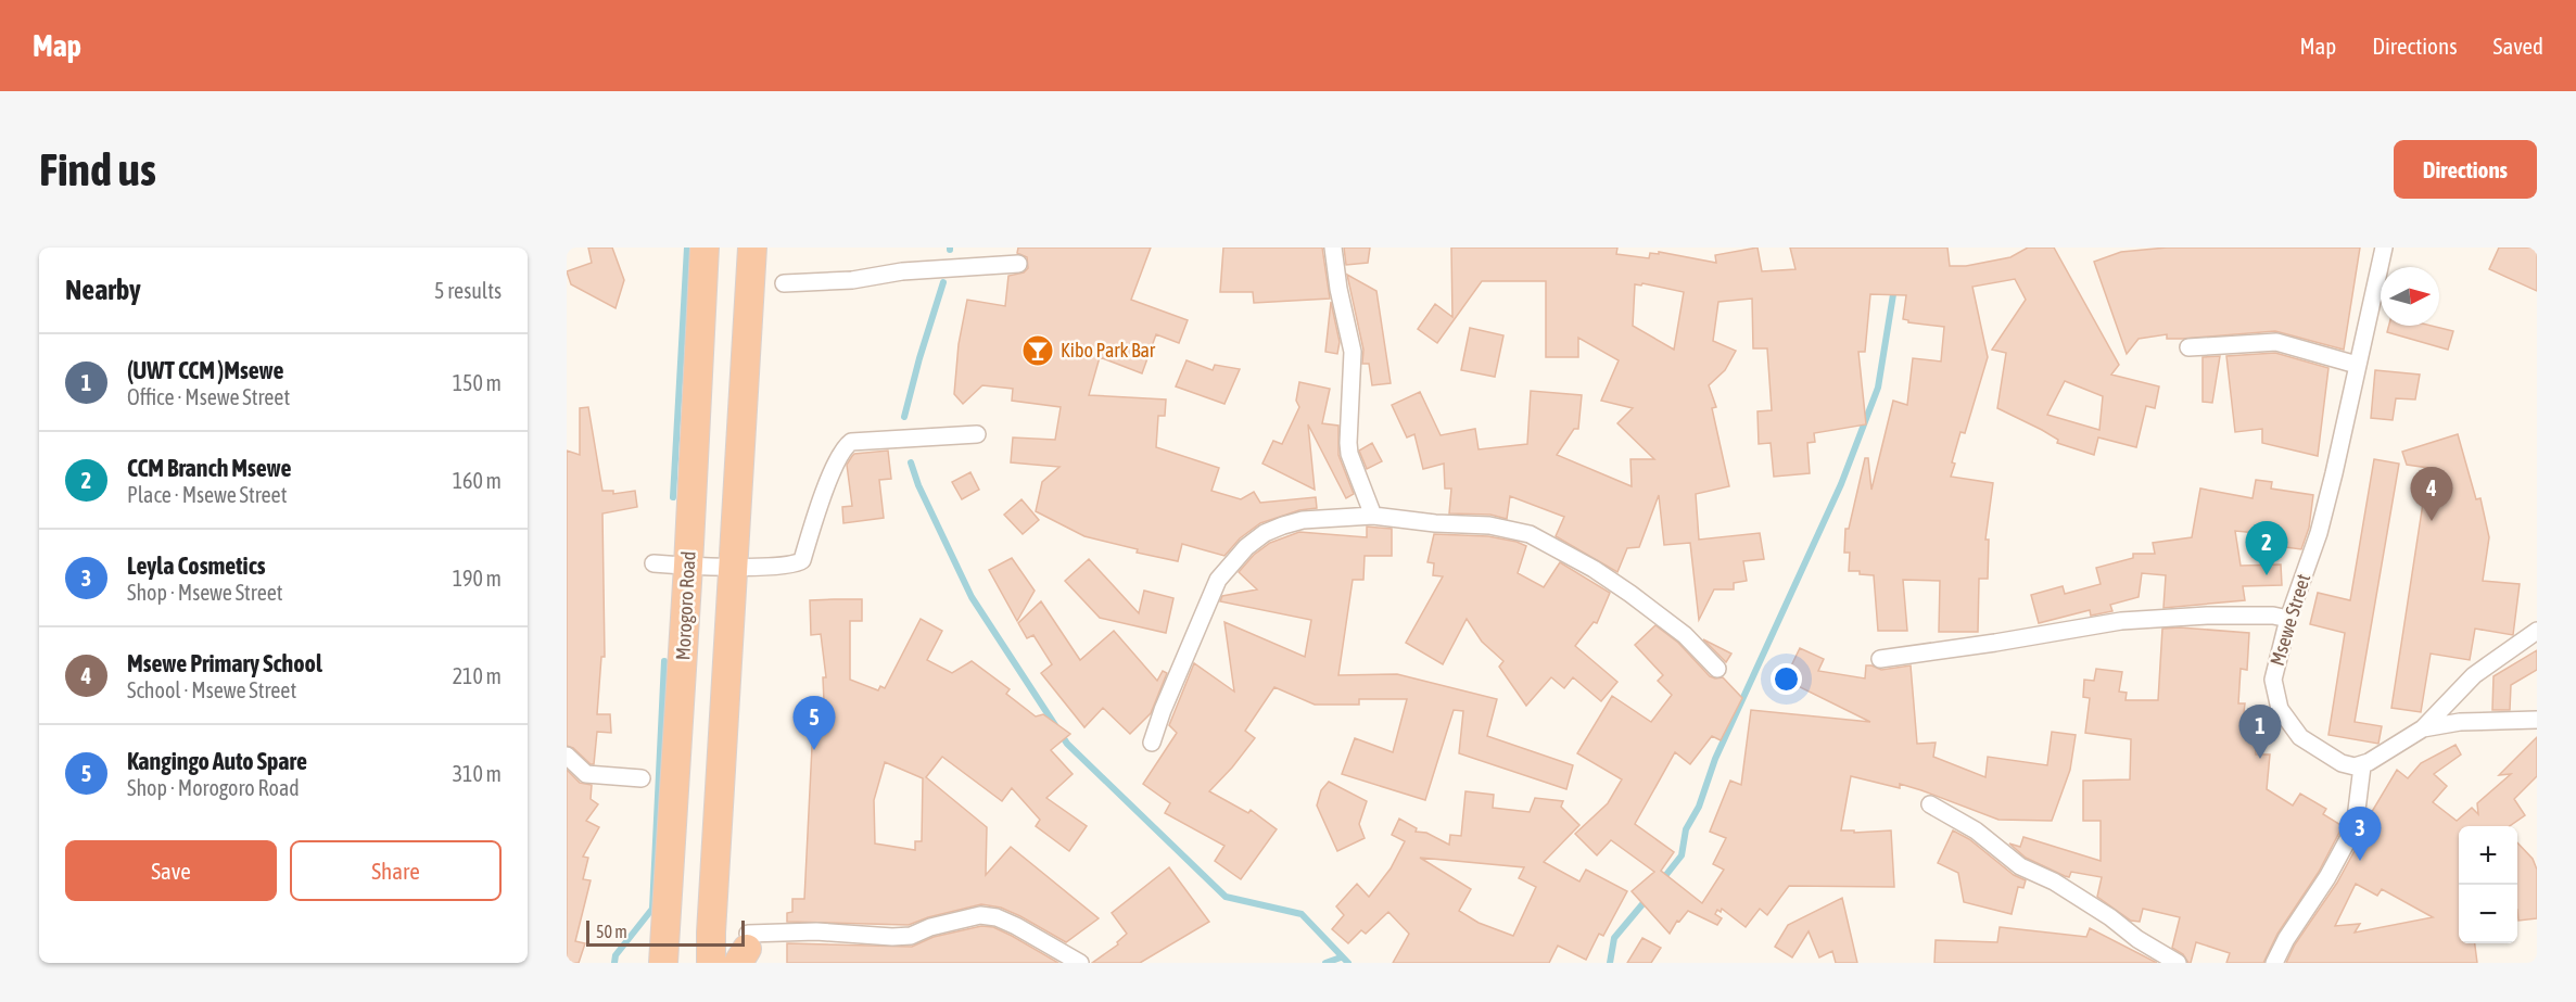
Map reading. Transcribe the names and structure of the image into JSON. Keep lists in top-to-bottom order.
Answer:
{
  "streets": {
    "highway": ["Morogoro Road"],
    "street": ["Msewe Street"]
  },
  "places": {
    "bar": ["Kibo Park Bar"]
  },
  "scale_bar": "50 m",
  "north": "right",
  "page": {
    "header": "Map",
    "nav": ["Map", "Directions", "Saved"],
    "buttons": [
      "Directions",
      ["Save", "Share"]
    ],
    "title": "Find us",
    "heading": ["Nearby", "5 results"],
    "list": [
      {
        "mark": "1",
        "name": "(UWT CCM )Msewe",
        "note": "Office · Msewe Street",
        "value": "150 m"
      },
      {
        "mark": "2",
        "name": "CCM Branch Msewe",
        "note": "Place · Msewe Street",
        "value": "160 m"
      },
      {
        "mark": "3",
        "name": "Leyla Cosmetics",
        "note": "Shop · Msewe Street",
        "value": "190 m"
      },
      {
        "mark": "4",
        "name": "Msewe Primary School",
        "note": "School · Msewe Street",
        "value": "210 m"
      },
      {
        "mark": "5",
        "name": "Kangingo Auto Spare",
        "note": "Shop · Morogoro Road",
        "value": "310 m"
      }
    ],
    "pins": [
      "4",
      "2",
      "5",
      "1",
      "3"
    ],
    "map_buttons": ["+", "−"],
    "scale": "50 m"
  }
}
